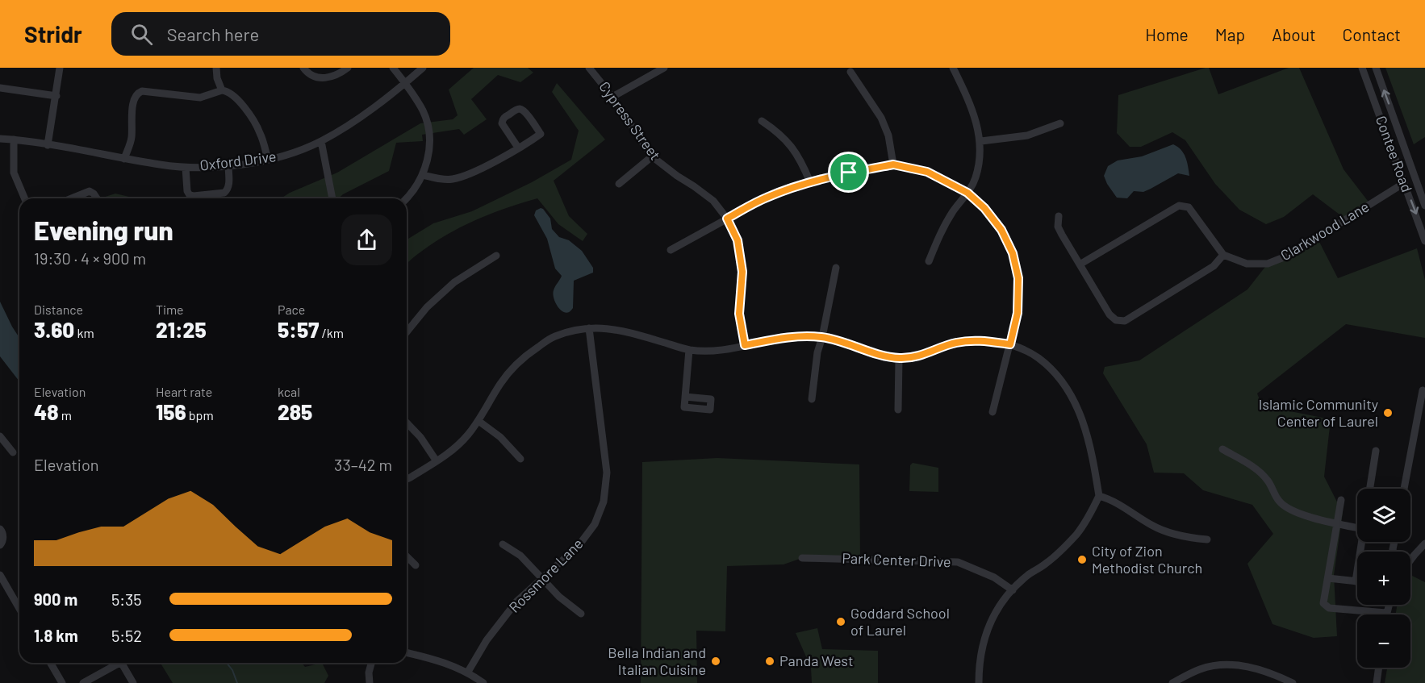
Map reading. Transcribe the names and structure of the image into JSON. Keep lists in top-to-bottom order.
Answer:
{
  "streets": {
    "street": [
      "Cypress Street",
      "Contee Road",
      "Oxford Drive",
      "Clarkwood Lane",
      "Park Center Drive",
      "Rossmore Lane"
    ]
  },
  "crossings": [
    ["Contee Road", "Clarkwood Lane"]
  ],
  "places": [
    "Islamic Community Center of Laurel",
    "City of Zion Methodist Church",
    "Goddard School of Laurel",
    "Bella Indian and Italian Cuisine",
    "Panda West"
  ],
  "page": {
    "header": "Stridr",
    "search": "Search here",
    "nav": [
      "Home",
      "Map",
      "About",
      "Contact"
    ],
    "heading": ["Evening run", "19:30 · 4 × 900 m"],
    "stats": [
      ["Distance", "3.60 km"],
      ["Time", "21:25"],
      ["Pace", "5:57 /km"],
      ["Elevation", "48 m"],
      ["Heart rate", "156 bpm"],
      ["kcal", "285"]
    ],
    "chart": ["Elevation", "33–42 m"],
    "map_buttons": ["+", "−"],
    "list": [
      {
        "name": "900 m",
        "note": "5:35"
      },
      {
        "name": "1.8 km",
        "note": "5:52"
      }
    ]
  }
}
